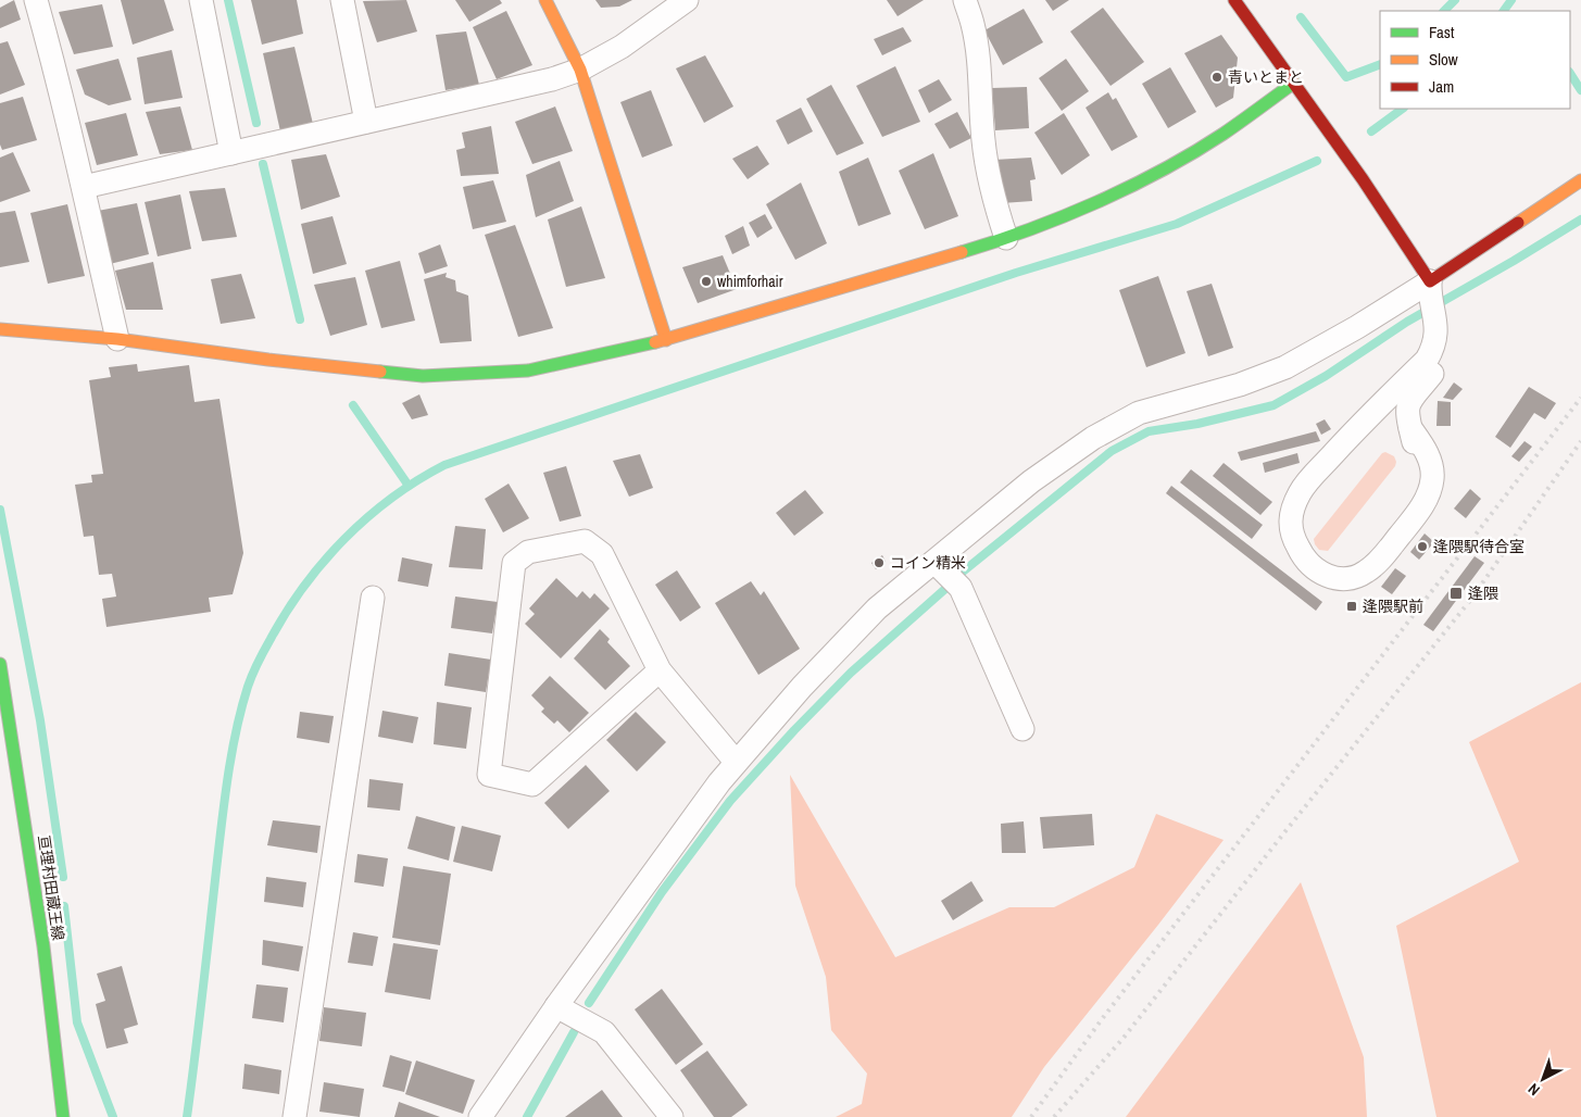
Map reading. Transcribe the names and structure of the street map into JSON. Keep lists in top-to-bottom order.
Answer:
{
  "streets": {
    "street": ["亘理村田蔵王線"]
  },
  "places": {
    "other": [
      "青いとまと",
      "whimforhair",
      "逢隈駅待合室",
      "コイン精米"
    ],
    "transit": ["逢隈", "逢隈駅前"]
  },
  "legend": ["Fast", "Slow", "Jam"],
  "north": "bottom left"
}
